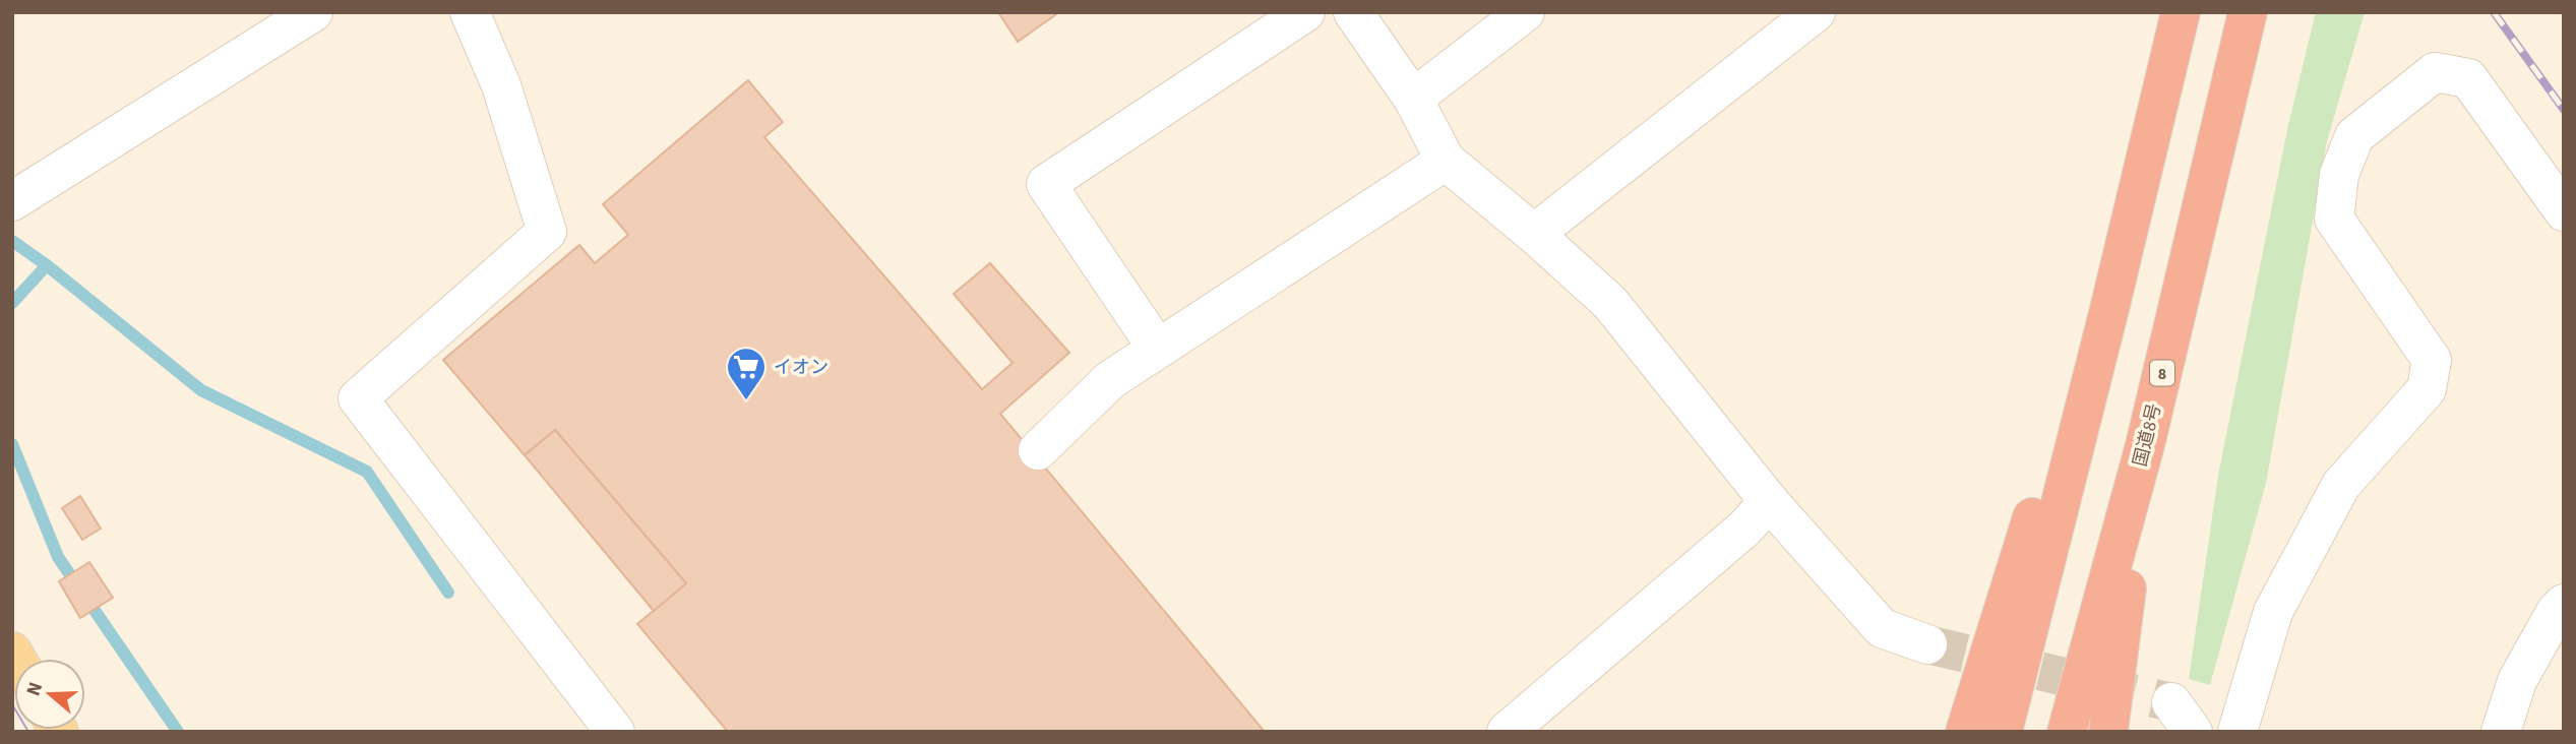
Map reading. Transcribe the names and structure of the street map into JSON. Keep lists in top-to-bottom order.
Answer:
{
  "streets": {
    "highway": ["8", "国道8号"]
  },
  "crossings": [
    ["8", "国道8号"]
  ],
  "places": {
    "supermarket": ["イオン"]
  },
  "north": "left"
}
